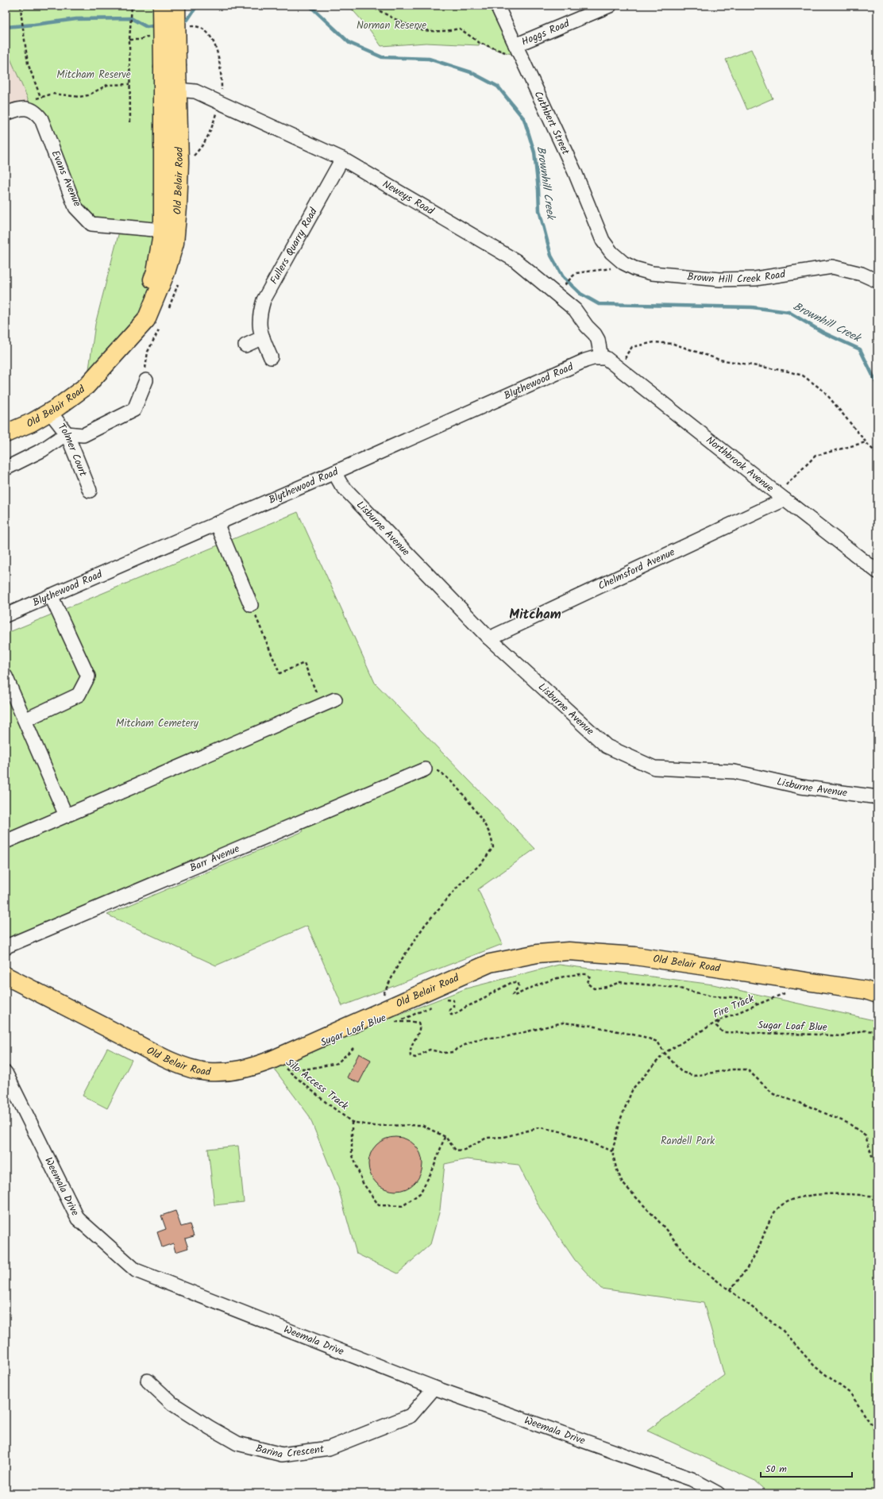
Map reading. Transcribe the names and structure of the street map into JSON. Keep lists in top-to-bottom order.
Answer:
{
  "streets": {
    "main road": ["Old Belair Road"],
    "street": [
      "Hoggs Road",
      "Cuthbert Street",
      "Evans Avenue",
      "Neweys Road",
      "Fullers Quarry Road",
      "Brown Hill Creek Road",
      "Blythewood Road",
      "Tolmer Court",
      "Northbrook Avenue",
      "Lisburne Avenue",
      "Chelmsford Avenue",
      "Barr Avenue",
      "Weemala Drive",
      "Barina Crescent"
    ],
    "path": ["Fire Track", "Sugar Loaf Blue", "Silo Access Track"]
  },
  "crossings": [
    ["Hoggs Road", "Cuthbert Street"],
    ["Cuthbert Street", "Brown Hill Creek Road"],
    ["Evans Avenue", "Old Belair Road"],
    ["Old Belair Road", "Neweys Road"],
    ["Old Belair Road", "Tolmer Court"],
    ["Old Belair Road", "Silo Access Track"],
    ["Neweys Road", "Fullers Quarry Road"],
    ["Neweys Road", "Blythewood Road"],
    ["Neweys Road", "Northbrook Avenue"],
    ["Blythewood Road", "Northbrook Avenue"],
    ["Blythewood Road", "Lisburne Avenue"],
    ["Northbrook Avenue", "Chelmsford Avenue"],
    ["Lisburne Avenue", "Chelmsford Avenue"],
    ["Fire Track", "Sugar Loaf Blue"],
    ["Weemala Drive", "Barina Crescent"]
  ],
  "districts": ["Mitcham"],
  "water": ["Brownhill Creek"],
  "parks": [
    "Norman Reserve",
    "Mitcham Reserve",
    "Mitcham Cemetery",
    "Randell Park"
  ],
  "scale_bar": "50 m"
}
